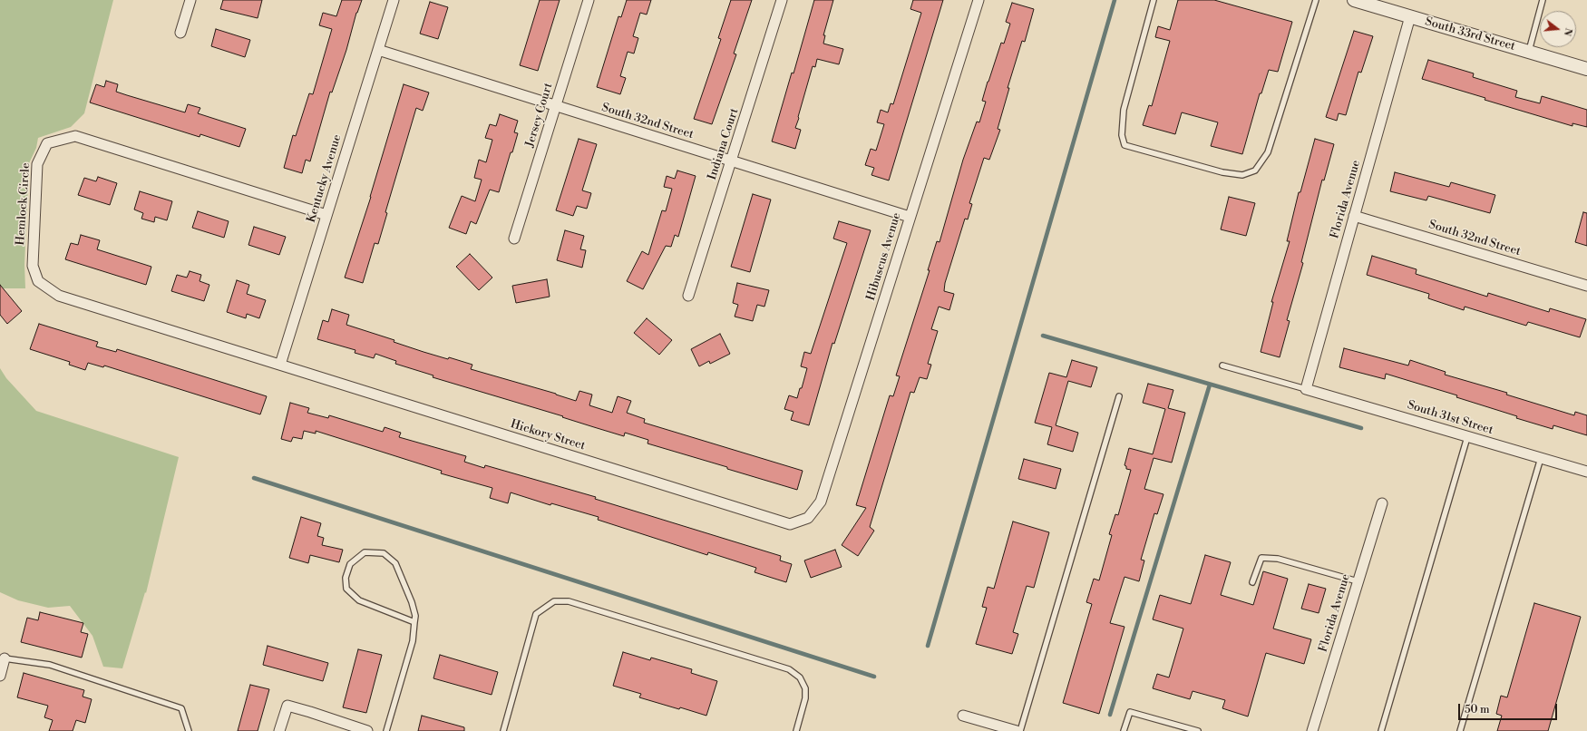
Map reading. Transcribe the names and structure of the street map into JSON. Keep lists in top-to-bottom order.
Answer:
{
  "streets": {
    "street": [
      "South 33rd Street",
      "Jersey Court",
      "South 32nd Street",
      "Indiana Court",
      "Kentucky Avenue",
      "Florida Avenue",
      "Hemlock Circle",
      "Hibuscus Avenue",
      "South 31st Street",
      "Hickory Street"
    ]
  },
  "crossings": [
    ["South 33rd Street", "Florida Avenue"],
    ["Jersey Court", "South 32nd Street"],
    ["South 32nd Street", "Indiana Court"],
    ["South 32nd Street", "Kentucky Avenue"],
    ["South 32nd Street", "Florida Avenue"],
    ["South 32nd Street", "Hibuscus Avenue"],
    ["Kentucky Avenue", "Hemlock Circle"],
    ["Kentucky Avenue", "Hickory Street"],
    ["Florida Avenue", "South 31st Street"],
    ["Hemlock Circle", "Hickory Street"],
    ["Hibuscus Avenue", "Hickory Street"]
  ],
  "scale_bar": "50 m",
  "north": "right"
}
